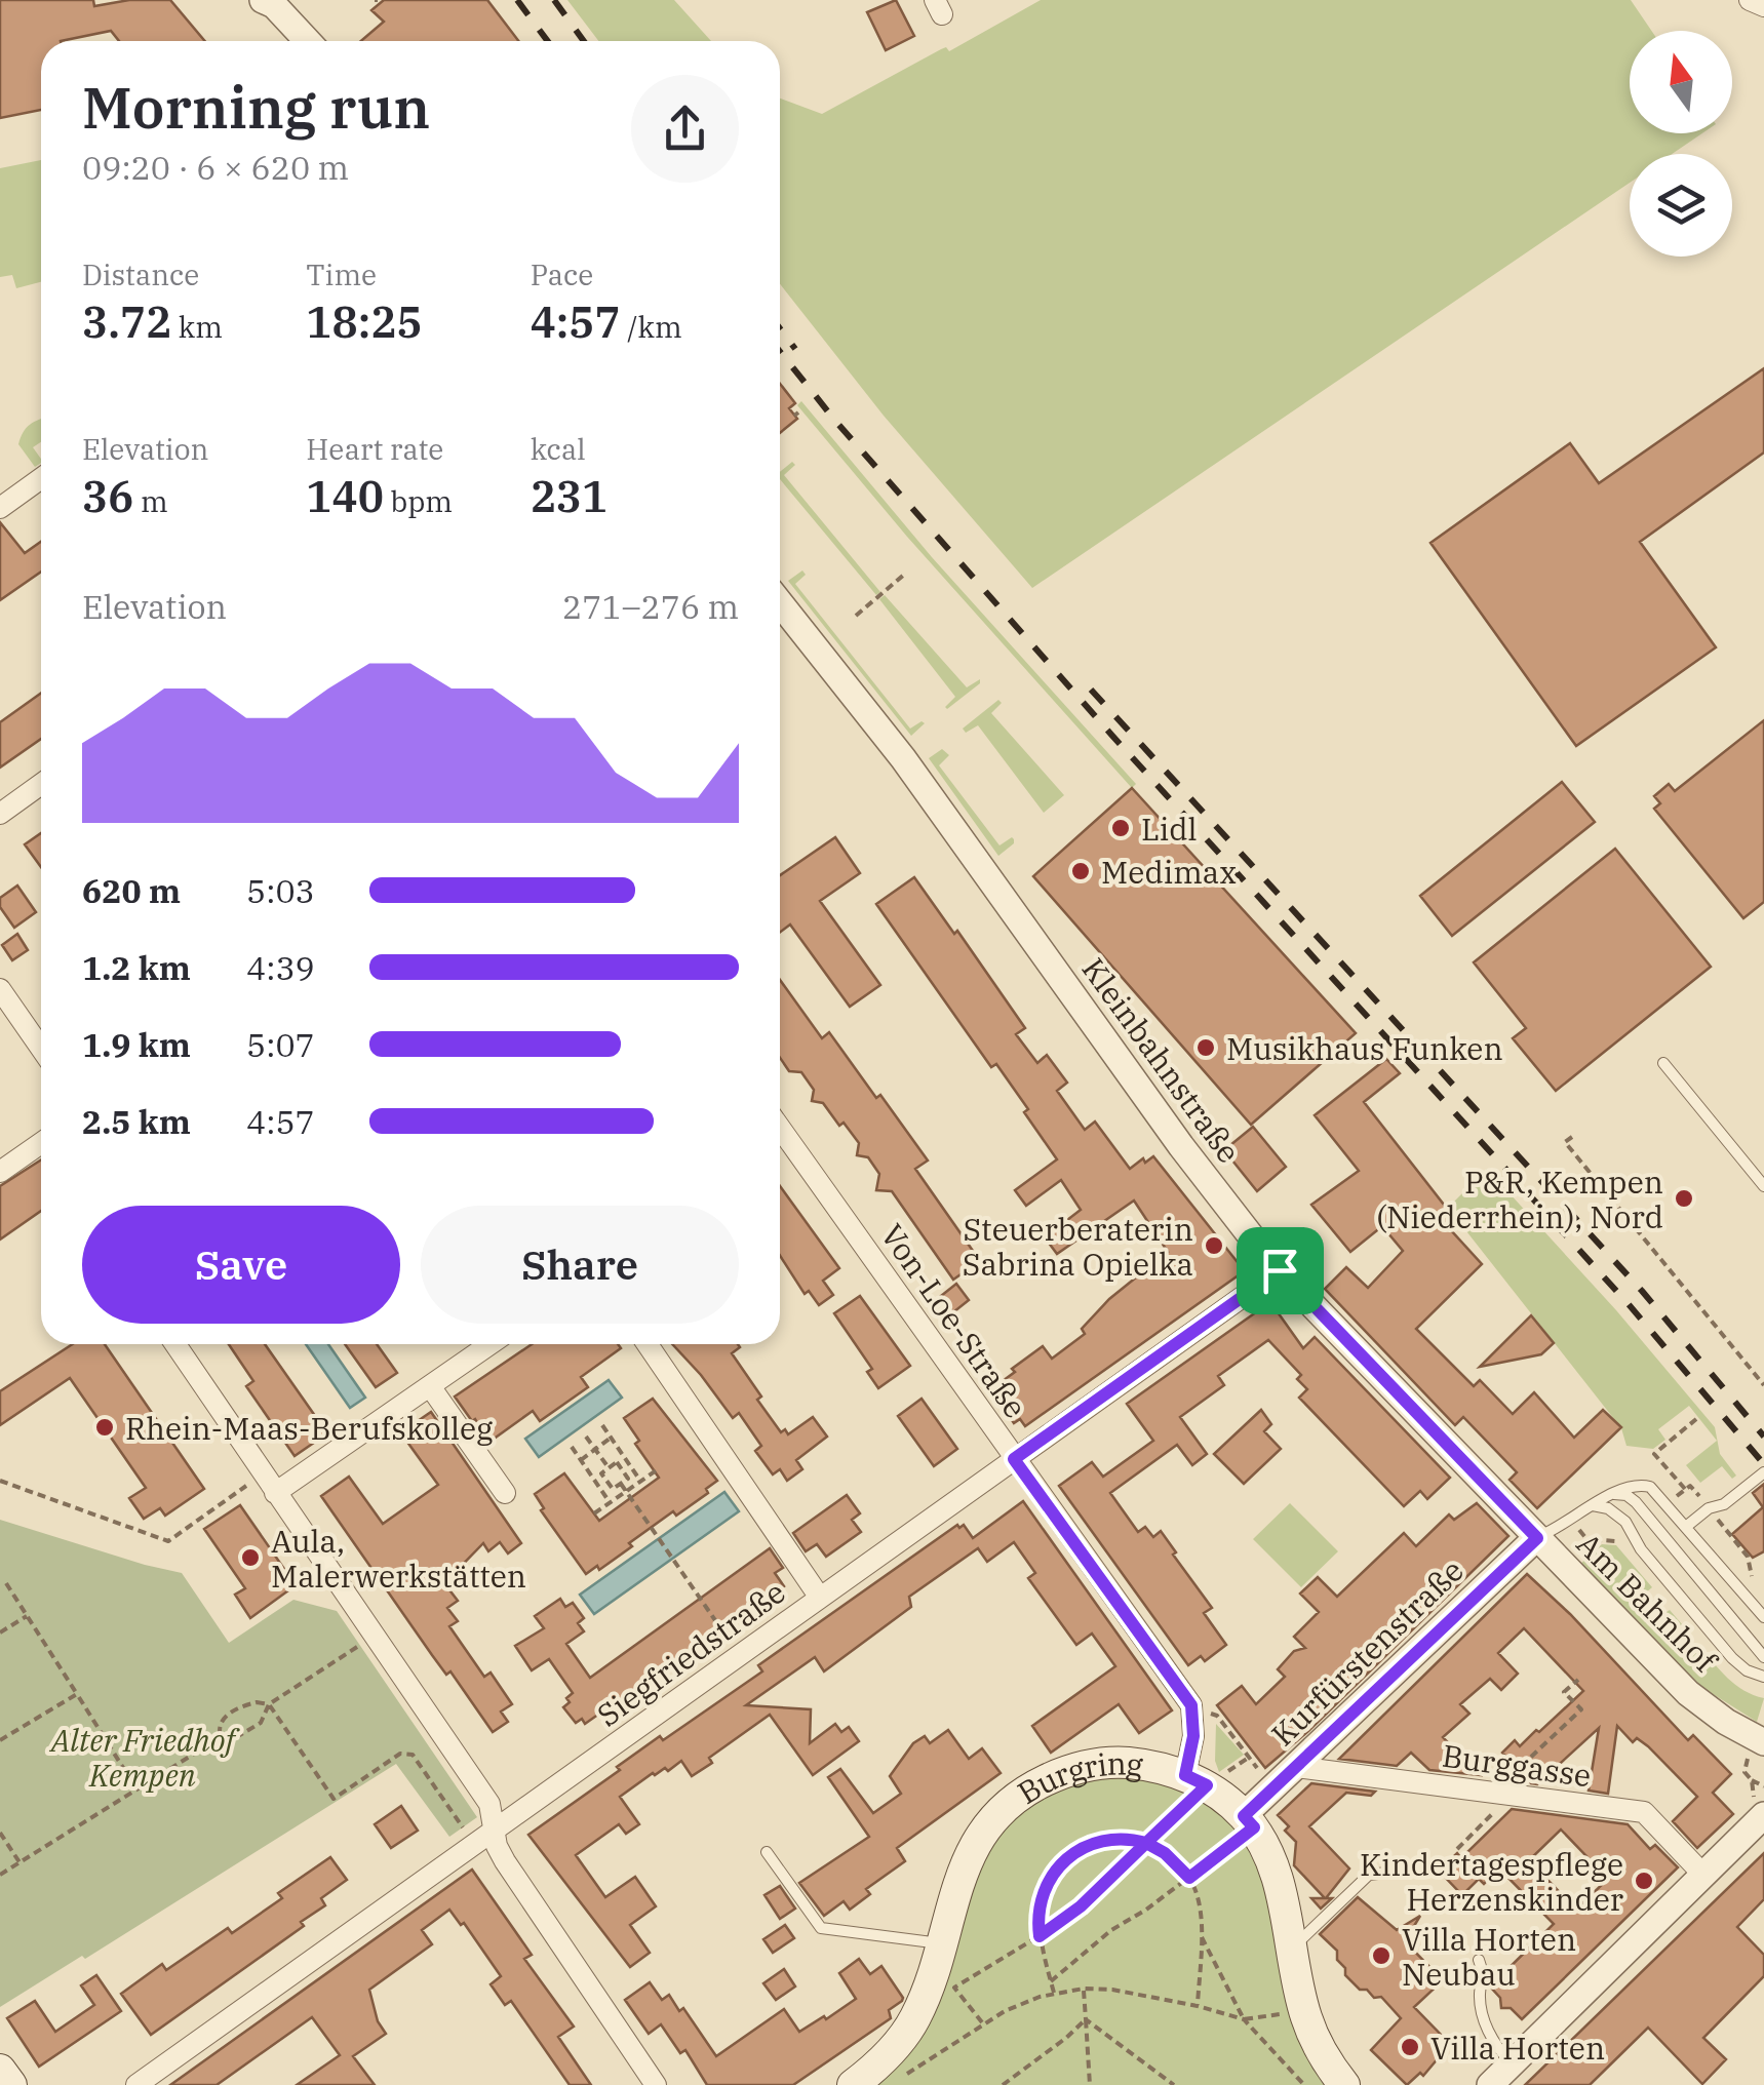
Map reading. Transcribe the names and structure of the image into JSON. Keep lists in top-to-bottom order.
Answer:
{
  "streets": {
    "main road": ["Burgring"],
    "street": [
      "Kleinbahnstraße",
      "Von-Loe-Straße",
      "Am Bahnhof",
      "Kurfürstenstraße",
      "Siegfriedstraße",
      "Burggasse"
    ]
  },
  "crossings": [
    ["Kleinbahnstraße", "Am Bahnhof"],
    ["Kleinbahnstraße", "Kurfürstenstraße"],
    ["Kleinbahnstraße", "Siegfriedstraße"],
    ["Von-Loe-Straße", "Siegfriedstraße"],
    ["Am Bahnhof", "Kurfürstenstraße"],
    ["Kurfürstenstraße", "Burggasse"],
    ["Kurfürstenstraße", "Burgring"]
  ],
  "parks": ["Alter Friedhof Kempen"],
  "places": [
    "Lidl",
    "Medimax",
    "Musikhaus Funken",
    "P&R, Kempen (Niederrhein), Nord",
    "Steuerberaterin Sabrina Opielka",
    "Rhein-Maas-Berufskolleg",
    "Aula, Malerwerkstätten",
    "Kindertagespflege Herzenskinder",
    "Villa Horten Neubau",
    "Villa Horten"
  ],
  "north": "top",
  "page": {
    "heading": ["Morning run", "09:20 · 6 × 620 m"],
    "stats": [
      ["Distance", "3.72 km"],
      ["Time", "18:25"],
      ["Pace", "4:57 /km"],
      ["Elevation", "36 m"],
      ["Heart rate", "140 bpm"],
      ["kcal", "231"]
    ],
    "chart": ["Elevation", "271–276 m"],
    "list": [
      {
        "name": "620 m",
        "note": "5:03"
      },
      {
        "name": "1.2 km",
        "note": "4:39"
      },
      {
        "name": "1.9 km",
        "note": "5:07"
      },
      {
        "name": "2.5 km",
        "note": "4:57"
      }
    ],
    "buttons": ["Save", "Share"]
  }
}
